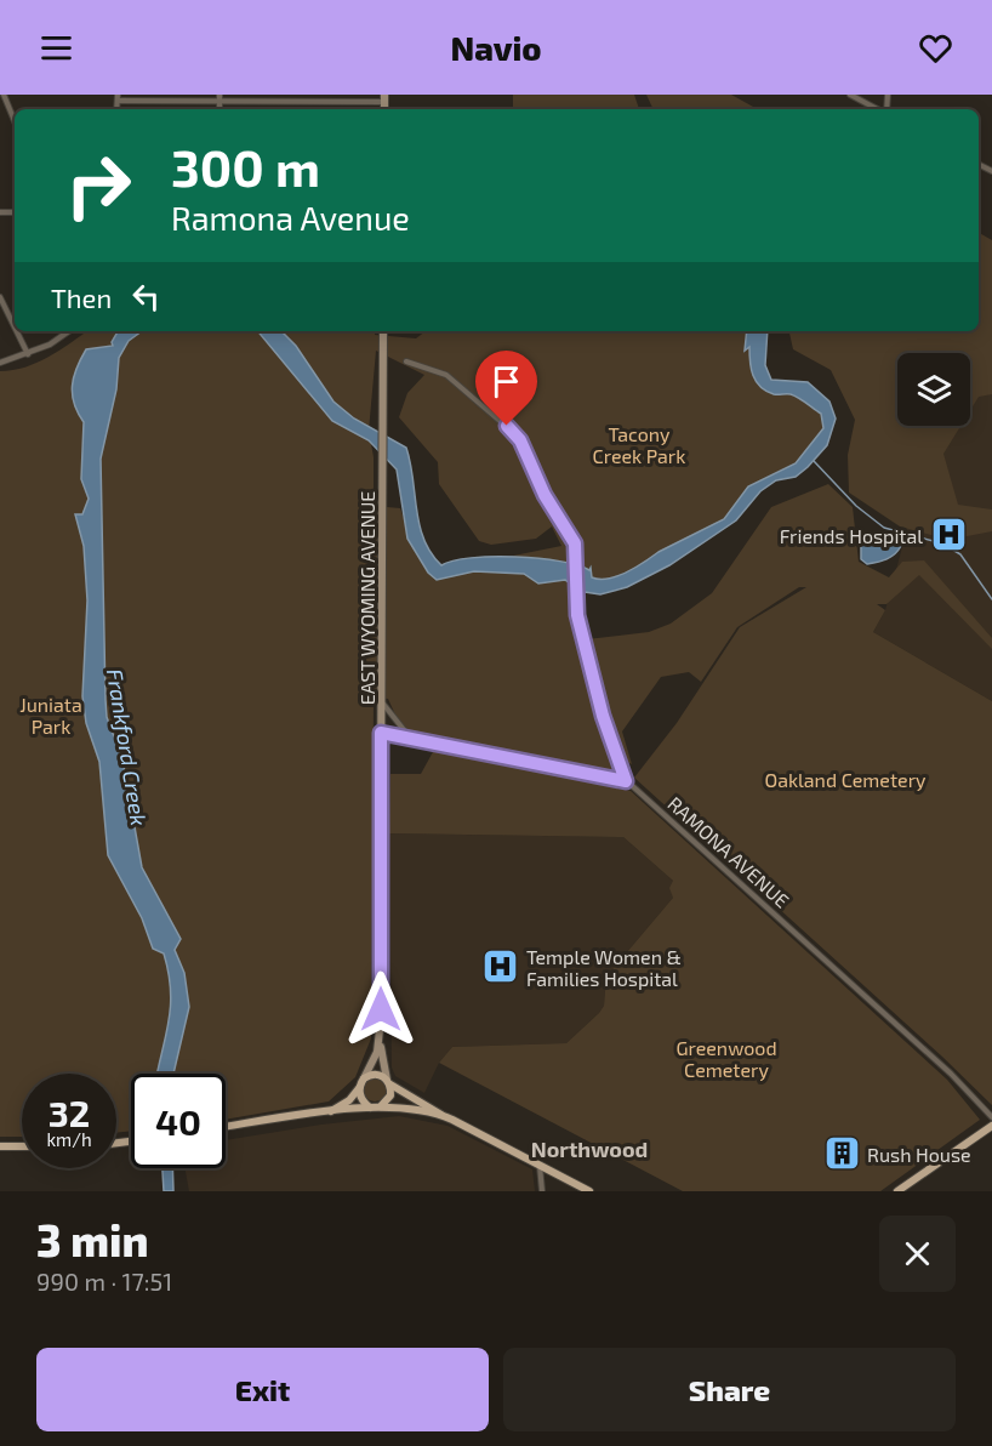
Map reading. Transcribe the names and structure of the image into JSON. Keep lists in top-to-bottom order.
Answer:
{
  "streets": {
    "street": ["EAST WYOMING AVENUE", "RAMONA AVENUE"]
  },
  "districts": ["Northwood"],
  "water": ["Frankford Creek"],
  "parks": [
    "Tacony Creek Park",
    "Juniata Park",
    "Oakland Cemetery",
    "Greenwood Cemetery"
  ],
  "places": {
    "hospital": ["Friends Hospital", "Temple Women & Families Hospital"],
    "building": ["Rush House"]
  },
  "page": {
    "header": "Navio",
    "turn": ["300 m", "Ramona Avenue"],
    "then": "Then",
    "speed": "32 km/h",
    "limit": "40",
    "heading": ["3 min", "990 m · 17:51"],
    "buttons": ["Exit", "Share"]
  }
}
